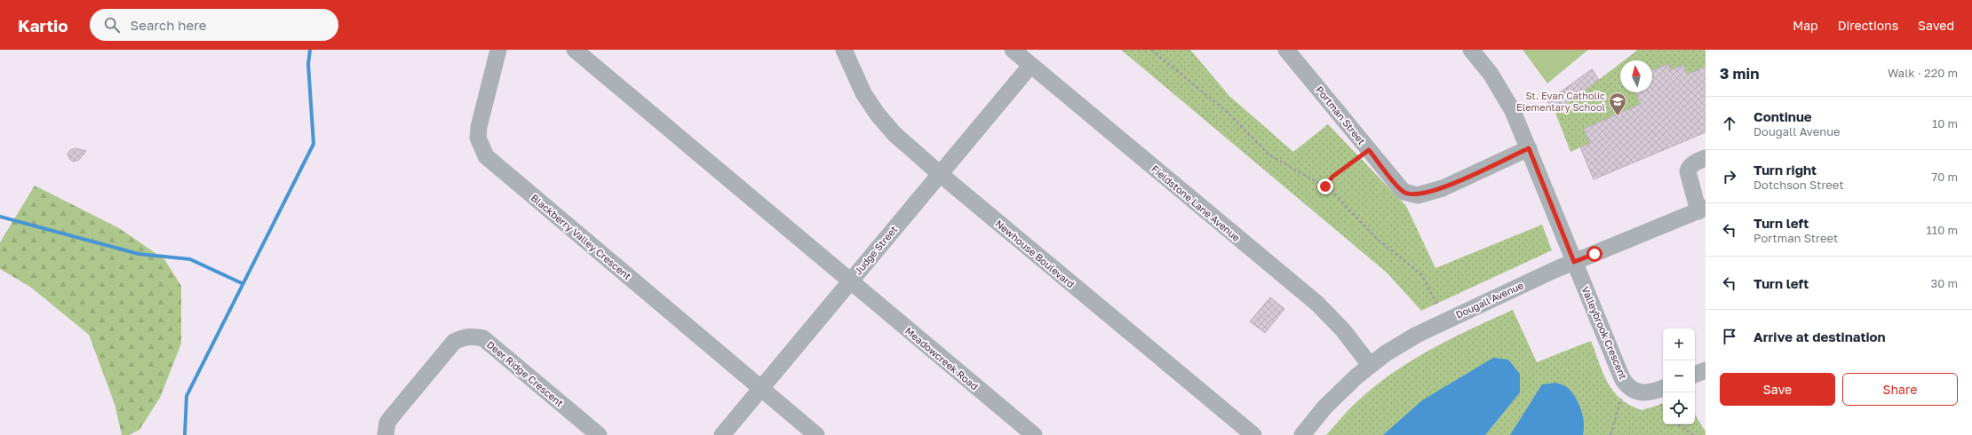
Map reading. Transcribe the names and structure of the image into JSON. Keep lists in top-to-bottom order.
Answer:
{
  "streets": {
    "street": [
      "Portman Street",
      "Fieldstone Lane Avenue",
      "Blackberry Valley Crescent",
      "Judge Street",
      "Newhouse Boulevard",
      "Dougall Avenue",
      "Valleybrook Crescent",
      "Meadowcreek Road",
      "Deer Ridge Crescent"
    ]
  },
  "crossings": [
    ["Portman Street", "Valleybrook Crescent"],
    ["Fieldstone Lane Avenue", "Judge Street"],
    ["Fieldstone Lane Avenue", "Dougall Avenue"],
    ["Blackberry Valley Crescent", "Judge Street"],
    ["Judge Street", "Newhouse Boulevard"],
    ["Judge Street", "Meadowcreek Road"],
    ["Dougall Avenue", "Valleybrook Crescent"]
  ],
  "places": {
    "school or university": ["St. Evan Catholic Elementary School"]
  },
  "north": "top",
  "page": {
    "header": "Kartio",
    "search": "Search here",
    "nav": ["Map", "Directions", "Saved"],
    "heading": ["3 min", "Walk · 220 m"],
    "list": [
      ["Continue", "Dougall Avenue", "10 m"],
      ["Turn right", "Dotchson Street", "70 m"],
      ["Turn left", "Portman Street", "110 m"],
      ["Turn left", "30 m"],
      "Arrive at destination"
    ],
    "map_buttons": ["+", "−"],
    "buttons": ["Save", "Share"]
  }
}
